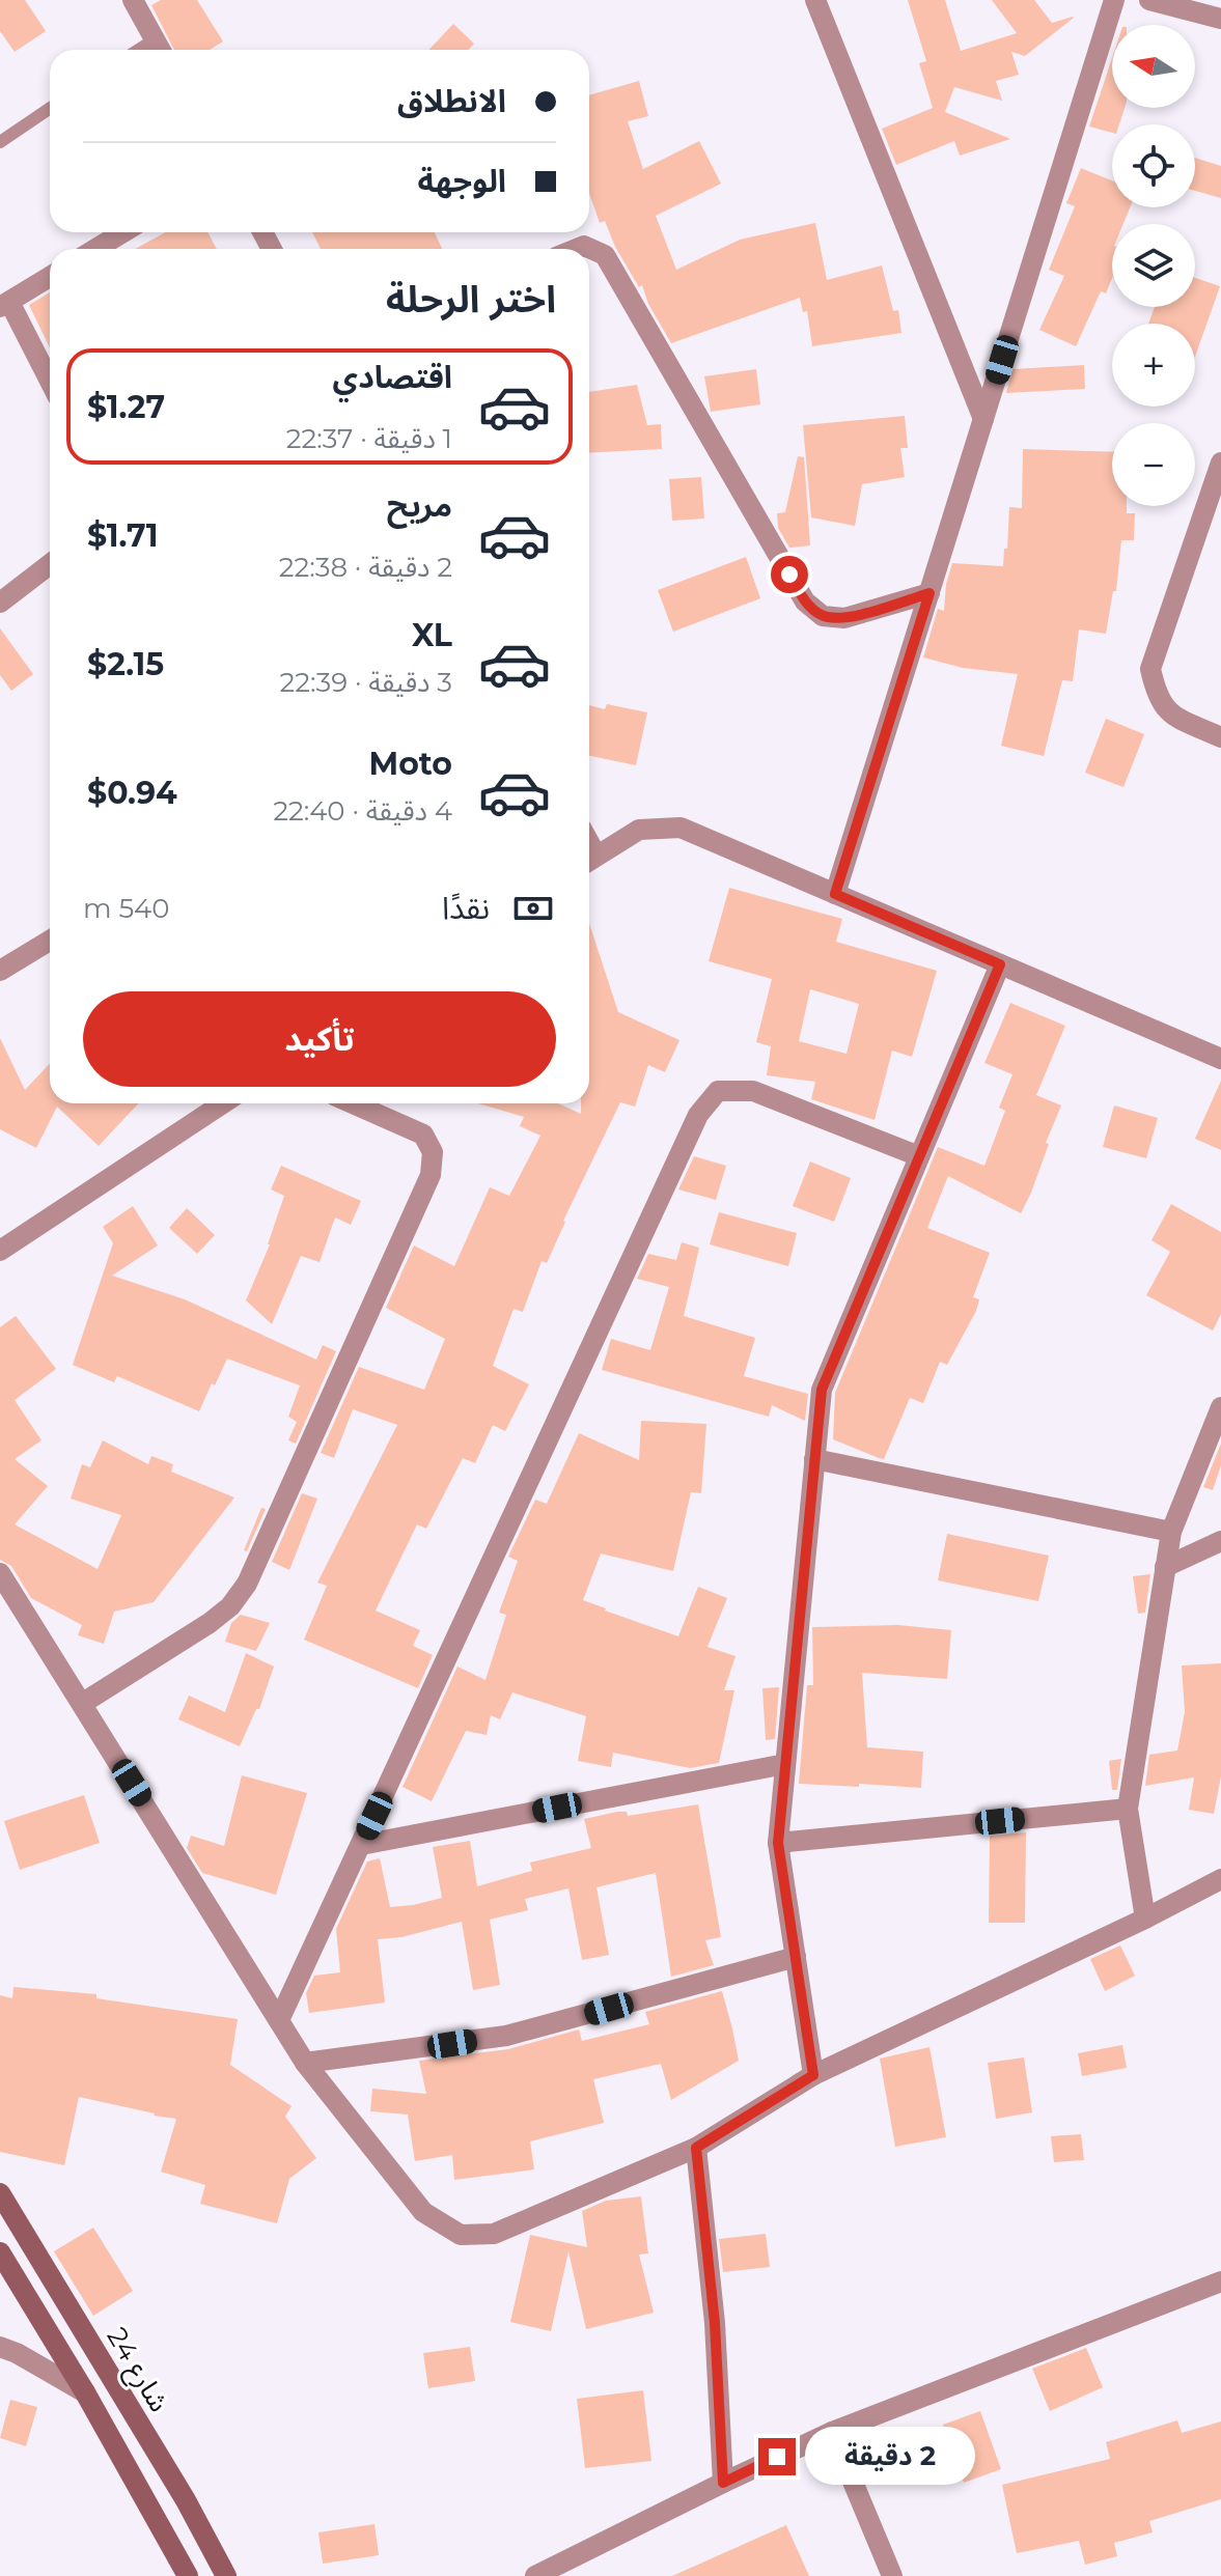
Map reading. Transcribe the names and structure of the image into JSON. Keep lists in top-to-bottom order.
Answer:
{
  "streets": {
    "street": ["شارع 24"]
  },
  "north": "left",
  "page": {
    "map_buttons": ["+", "−"],
    "banner": ["الانطلاق", "الوجهة"],
    "heading": "اختر الرحلة",
    "list": [
      {
        "name": "اقتصادي",
        "note": "1 دقيقة · 22:37",
        "value": "$1.27"
      },
      {
        "name": "مريح",
        "note": "2 دقيقة · 22:38",
        "value": "$1.71"
      },
      {
        "name": "XL",
        "note": "3 دقيقة · 22:39",
        "value": "$2.15"
      },
      {
        "name": "Moto",
        "note": "4 دقيقة · 22:40",
        "value": "$0.94"
      }
    ],
    "pay": ["نقدًا", "540 m"],
    "buttons": "تأكيد",
    "bubble": "2 دقيقة"
  }
}
